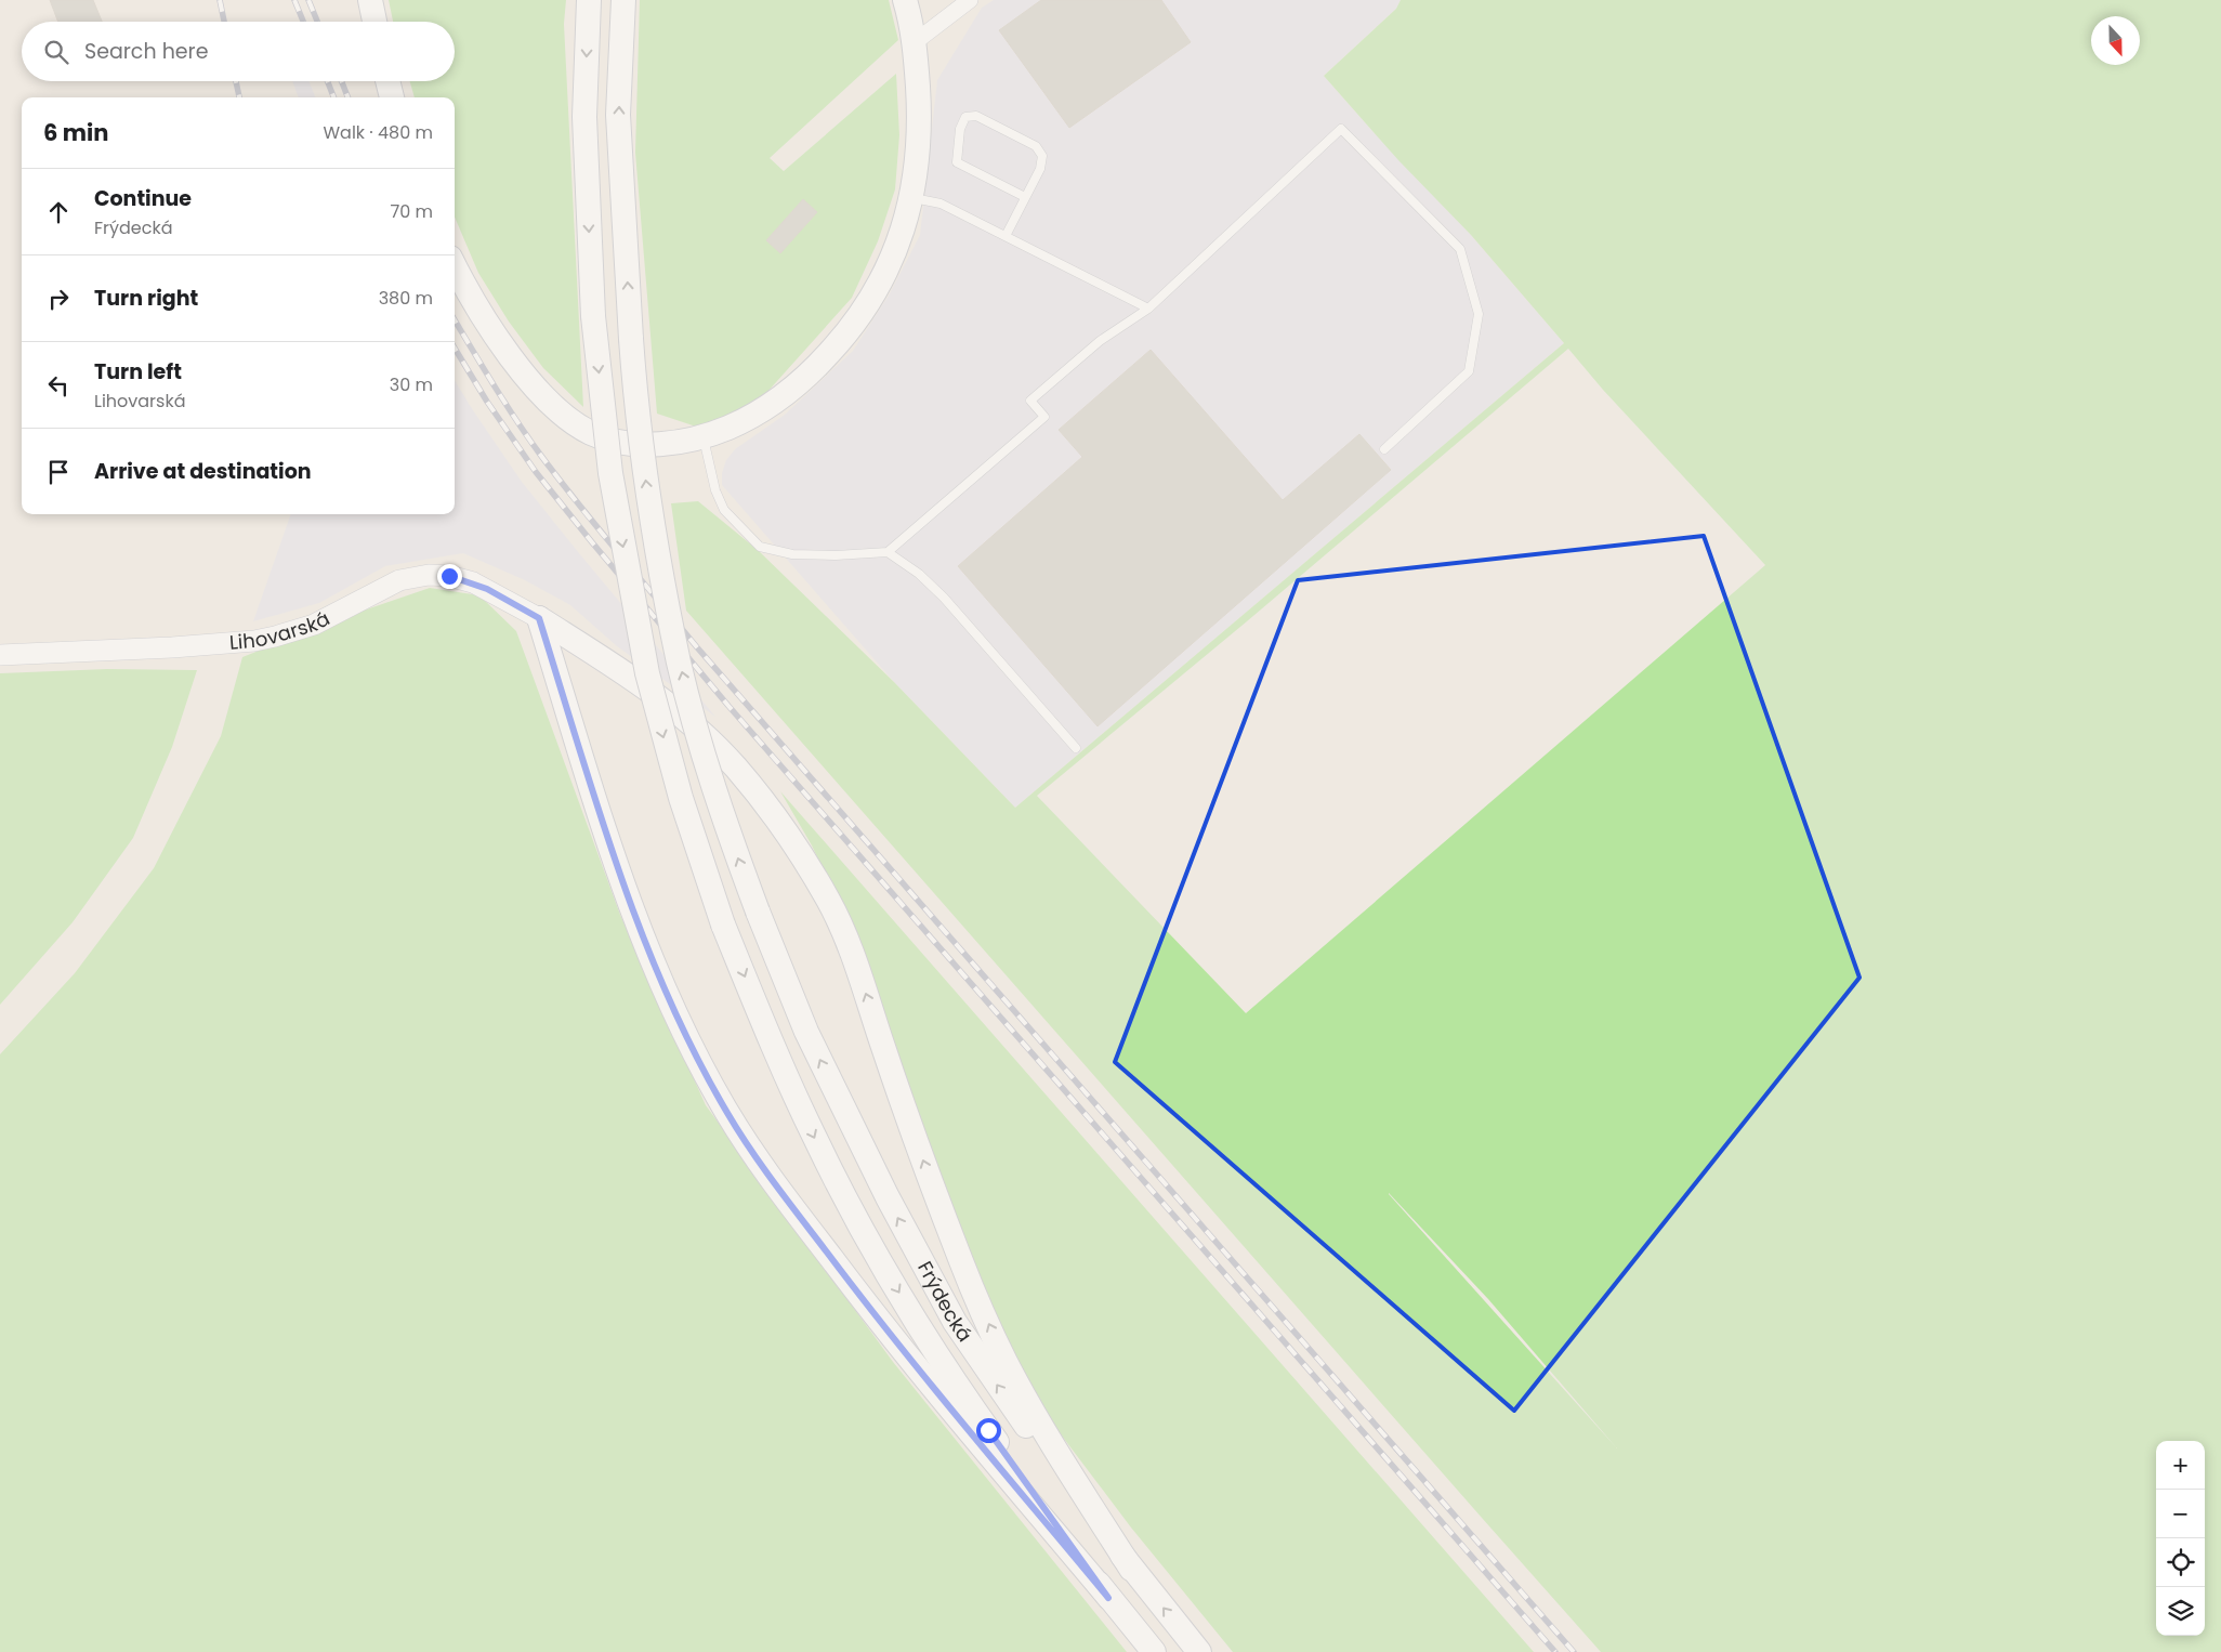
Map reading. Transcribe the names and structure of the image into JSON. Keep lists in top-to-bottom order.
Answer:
{
  "streets": {
    "main road": ["Frýdecká"],
    "street": ["Lihovarská"]
  },
  "north": "bottom",
  "page": {
    "search": "Search here",
    "heading": ["6 min", "Walk · 480 m"],
    "list": [
      ["Continue", "Frýdecká", "70 m"],
      ["Turn right", "380 m"],
      ["Turn left", "Lihovarská", "30 m"],
      "Arrive at destination"
    ],
    "map_buttons": ["+", "−"]
  }
}
